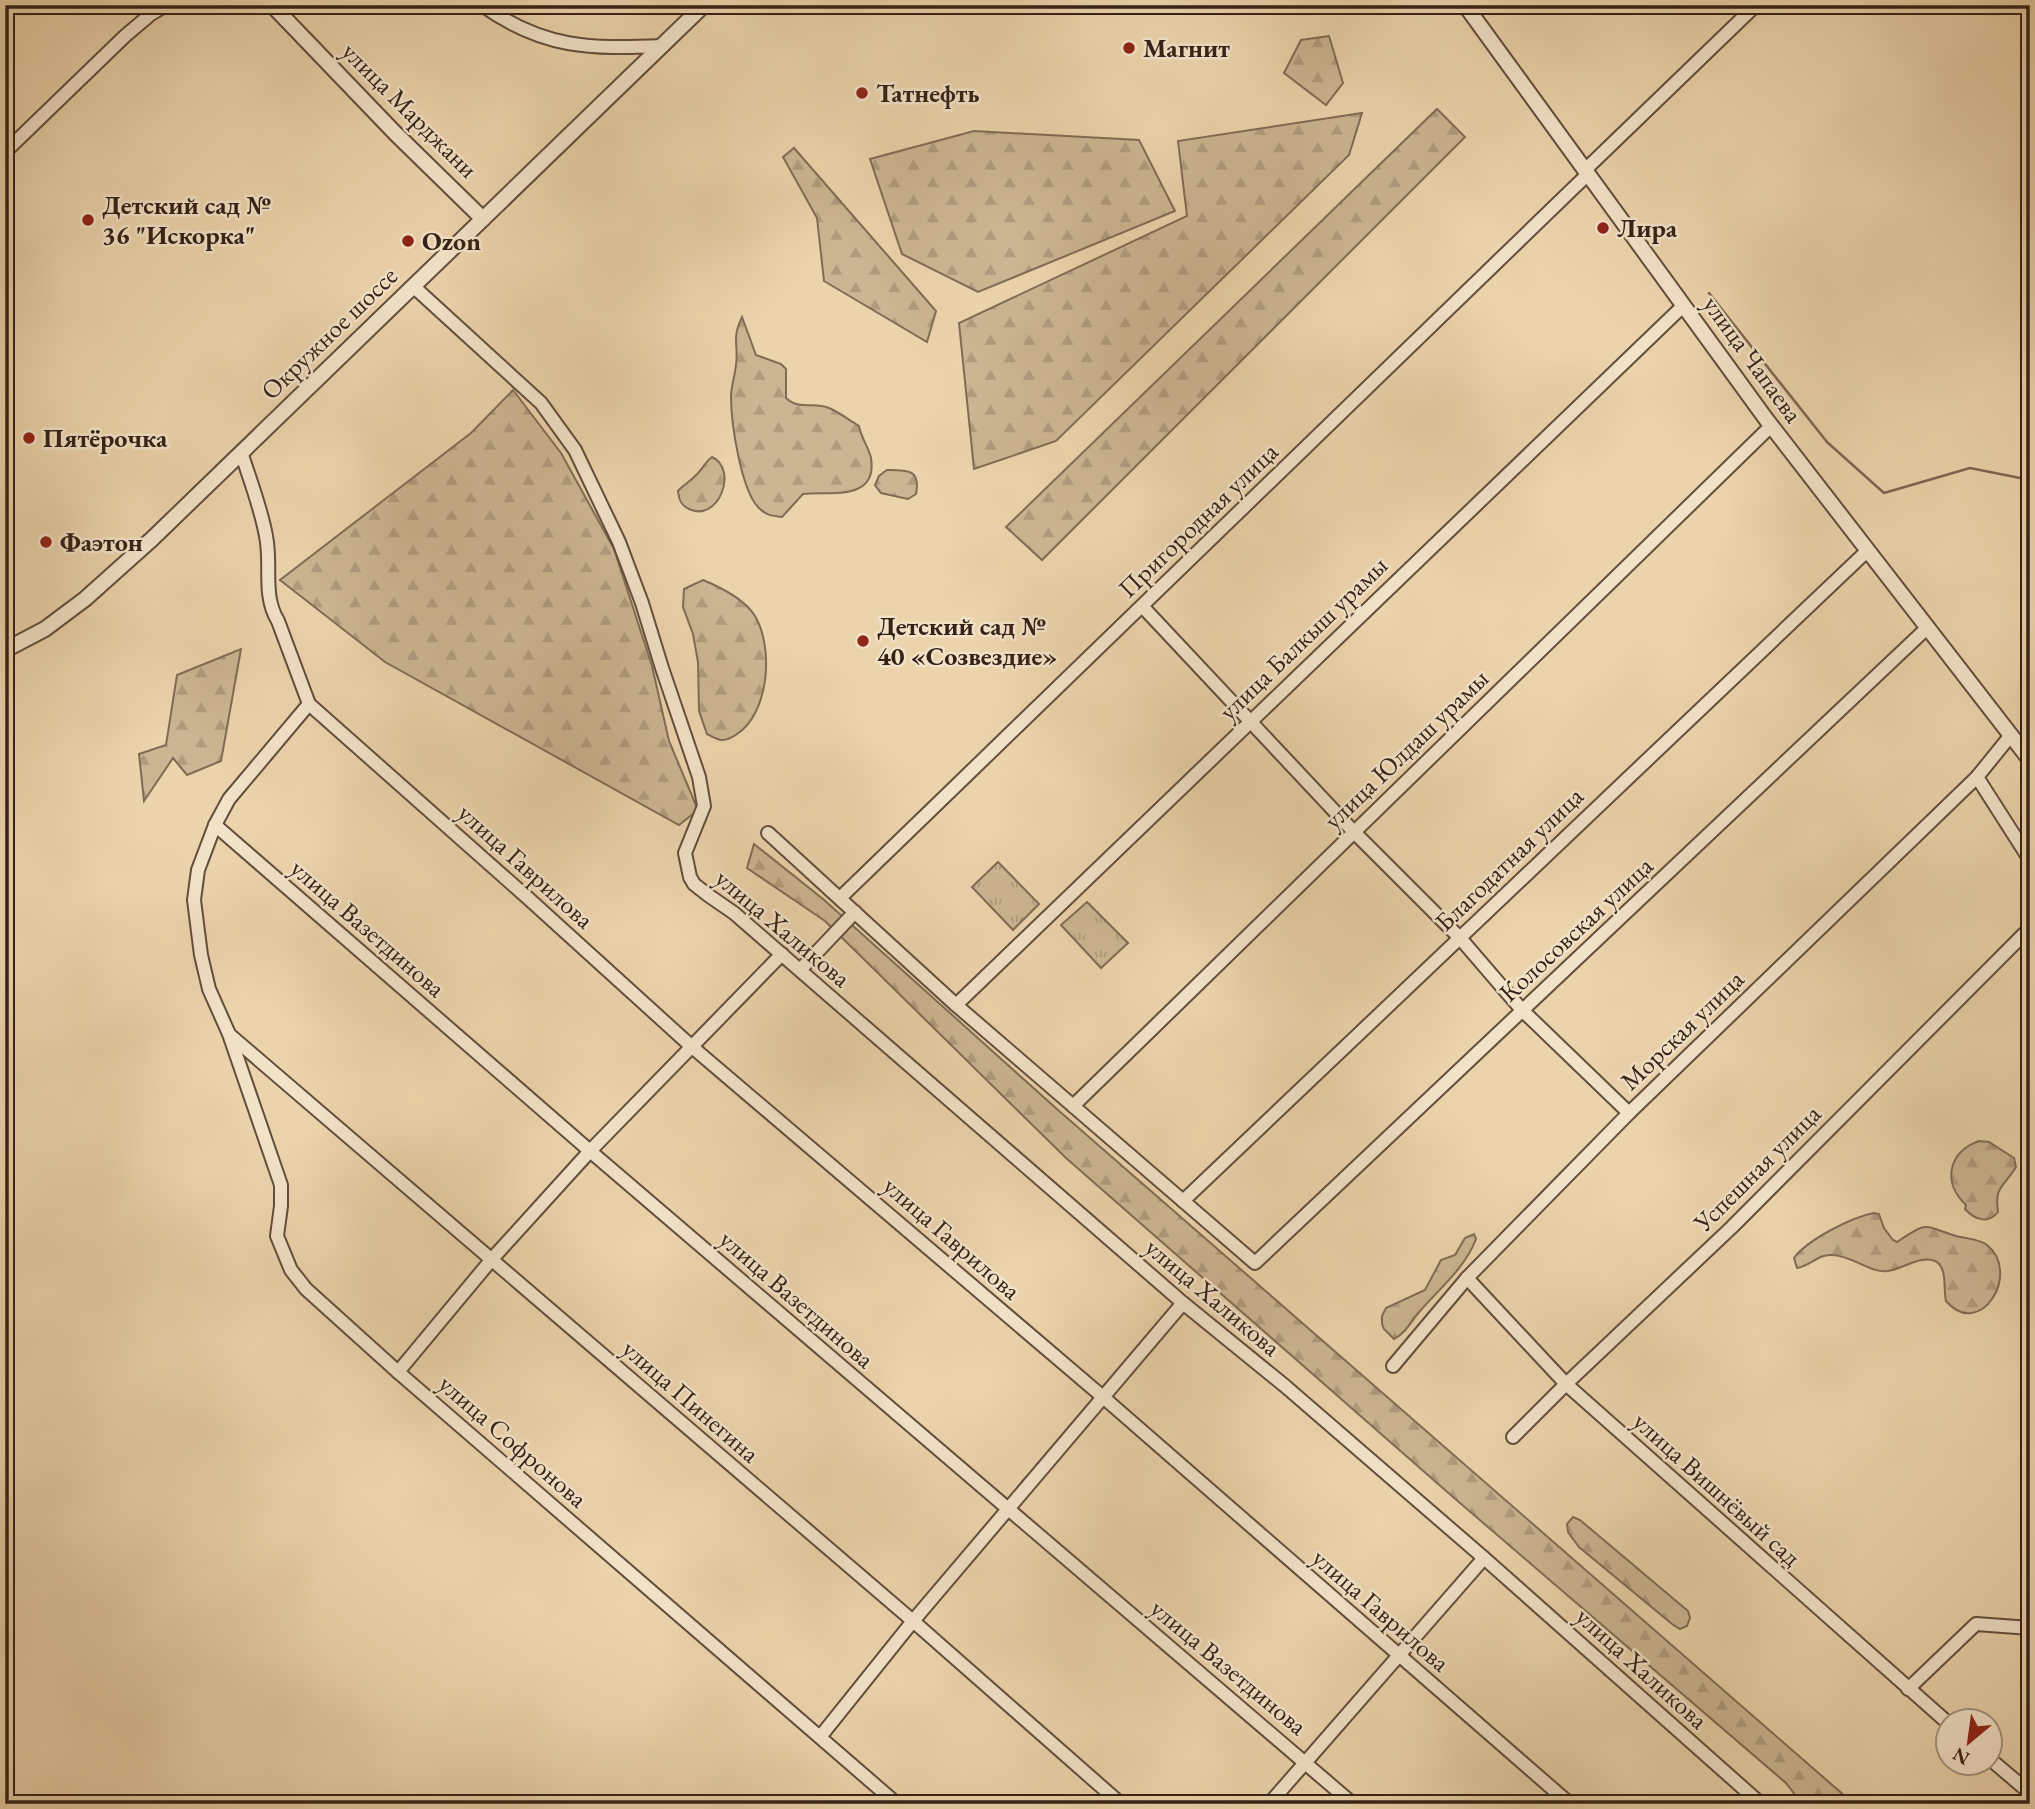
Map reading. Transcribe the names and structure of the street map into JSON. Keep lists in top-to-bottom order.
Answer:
{
  "streets": {
    "street": [
      "улица Марджани",
      "Окружное шоссе",
      "улица Чапаева",
      "Пригородная улица",
      "улица Балкыш урамы",
      "улица Юлдаш урамы",
      "Благодатная улица",
      "улица Гаврилова",
      "улица Вазетдинова",
      "улица Халикова",
      "Колосовская улица",
      "Морская улица",
      "Успешная улица",
      "улица Пинегина",
      "улица Софронова",
      "улица Вишнёвый сад"
    ]
  },
  "crossings": [
    ["улица Марджани", "Окружное шоссе"],
    ["Окружное шоссе", "улица Халикова"],
    ["улица Чапаева", "Пригородная улица"],
    ["улица Чапаева", "улица Балкыш урамы"],
    ["улица Чапаева", "улица Юлдаш урамы"],
    ["улица Чапаева", "Благодатная улица"],
    ["улица Чапаева", "Колосовская улица"],
    ["улица Чапаева", "Морская улица"],
    ["Благодатная улица", "Колосовская улица"],
    ["улица Гаврилова", "улица Софронова"],
    ["улица Вазетдинова", "улица Софронова"],
    ["Морская улица", "улица Вишнёвый сад"],
    ["Успешная улица", "улица Вишнёвый сад"],
    ["улица Пинегина", "улица Софронова"]
  ],
  "places": [
    "Магнит",
    "Татнефть",
    "Детский сад № 36 \"Искорка\"",
    "Лира",
    "Ozon",
    "Пятёрочка",
    "Фаэтон",
    "Детский сад № 40 «Созвездие»"
  ],
  "north": "bottom left"
}
